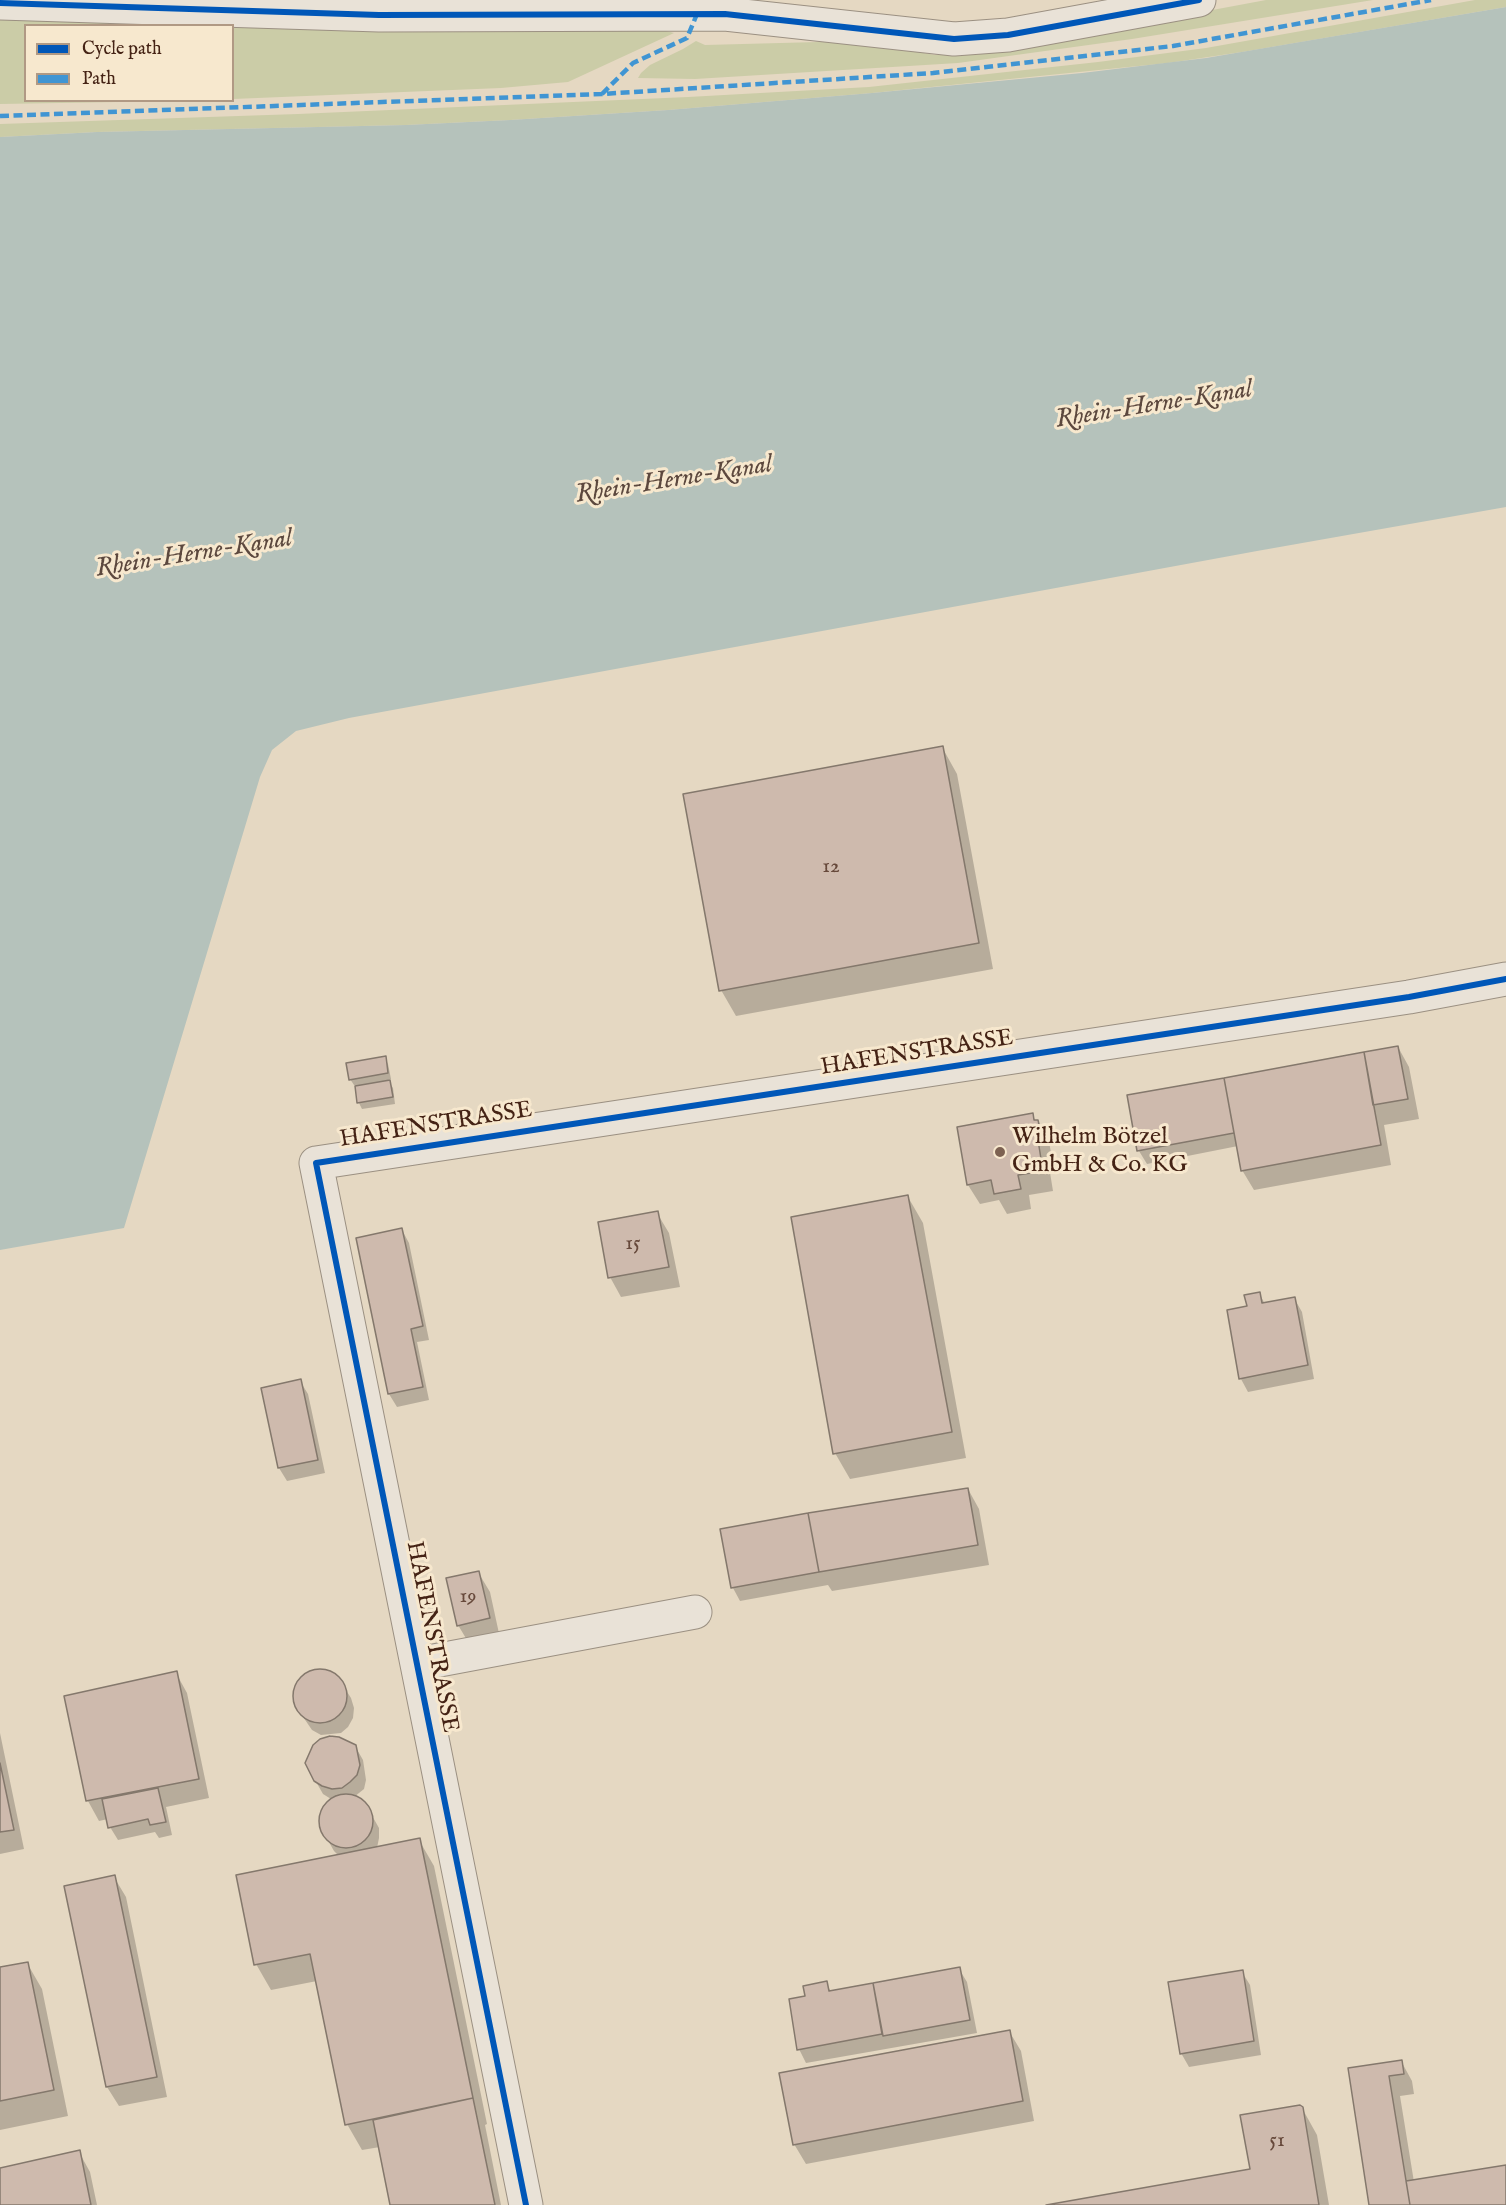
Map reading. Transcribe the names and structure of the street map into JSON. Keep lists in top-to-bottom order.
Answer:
{
  "streets": {
    "street": ["HAFENSTRASSE"]
  },
  "water": ["Rhein-Herne-Kanal"],
  "places": ["Wilhelm Bötzel GmbH & Co. KG"],
  "house_numbers": [
    "12",
    "15",
    "19",
    "51"
  ],
  "legend": ["Cycle path", "Path"]
}
